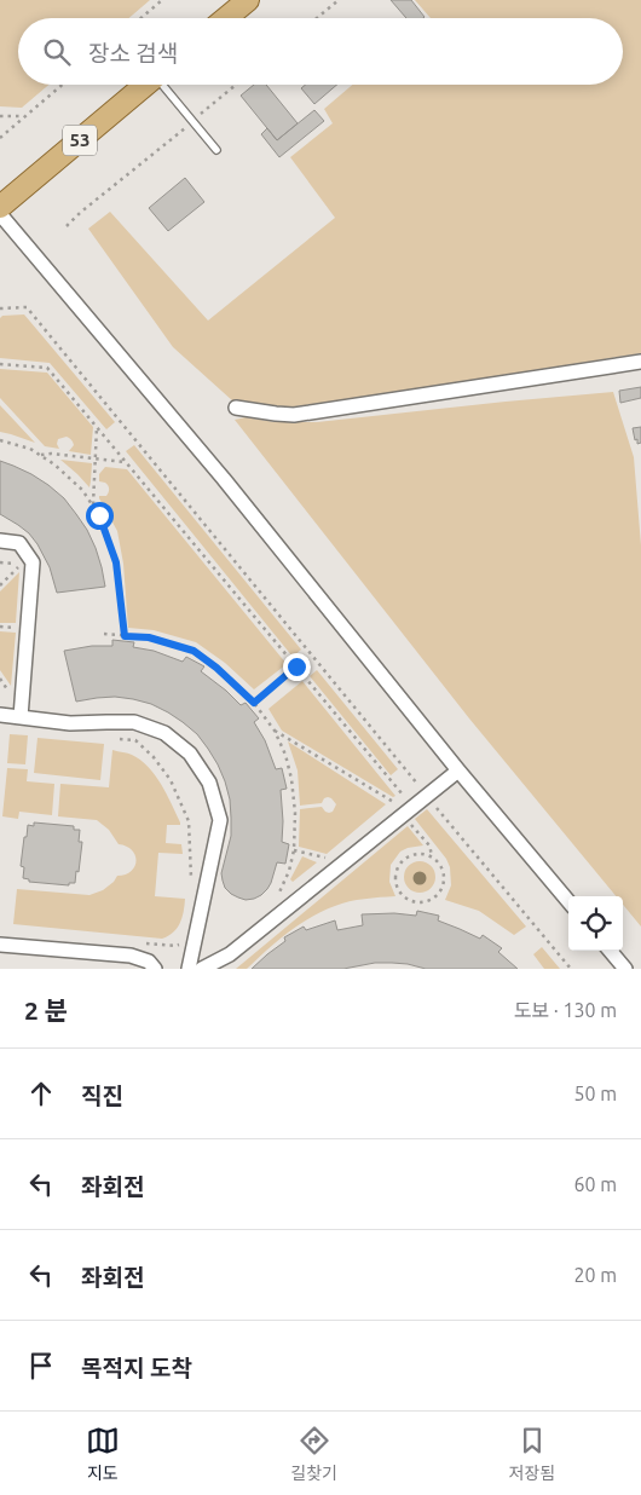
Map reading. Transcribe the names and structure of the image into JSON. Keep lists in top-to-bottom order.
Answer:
{
  "streets": {
    "main road": ["53"]
  },
  "page": {
    "search": "장소 검색",
    "heading": ["2 분", "도보 · 130 m"],
    "list": [
      ["직진", "50 m"],
      ["좌회전", "60 m"],
      ["좌회전", "20 m"],
      "목적지 도착"
    ],
    "nav": ["지도", "길찾기", "저장됨"]
  }
}
